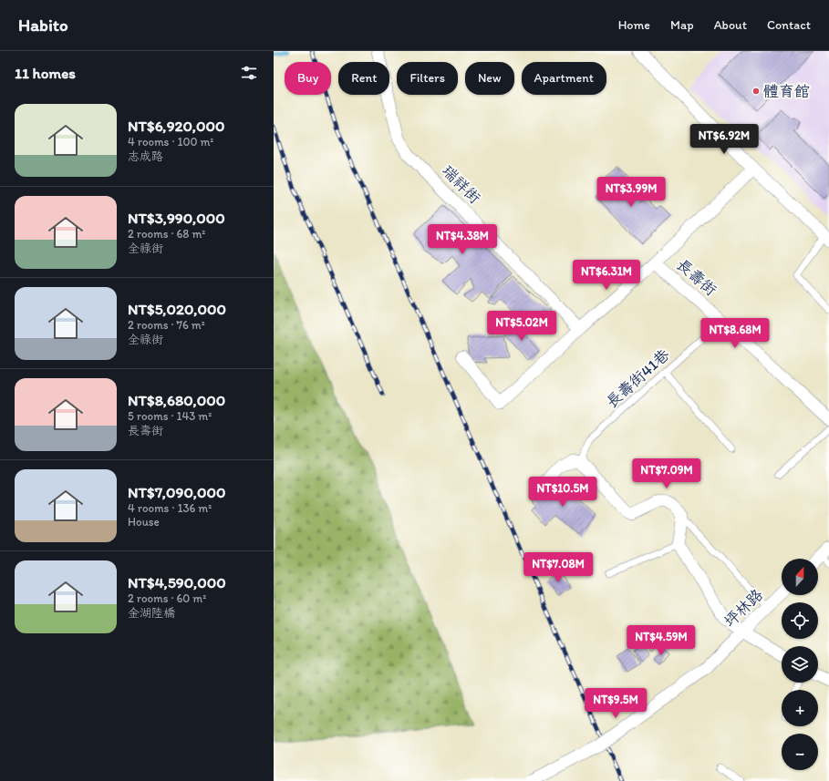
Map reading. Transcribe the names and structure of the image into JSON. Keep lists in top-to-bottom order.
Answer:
{
  "streets": {
    "street": ["瑞祥街", "長壽街", "坪林路"],
    "lane": ["長壽街41巷"]
  },
  "crossings": [
    ["長壽街", "長壽街41巷"]
  ],
  "places": ["體育館"],
  "north": "top",
  "page": {
    "header": "Habito",
    "nav": [
      "Home",
      "Map",
      "About",
      "Contact"
    ],
    "heading": "11 homes",
    "chip": [
      "Buy",
      "Rent",
      "Filters",
      "New",
      "Apartment"
    ],
    "list": [
      {
        "name": "NT$6,920,000",
        "note": "4 rooms · 100 m² · 志成路"
      },
      {
        "name": "NT$3,990,000",
        "note": "2 rooms · 68 m² · 全祿街"
      },
      {
        "name": "NT$5,020,000",
        "note": "2 rooms · 76 m² · 全祿街"
      },
      {
        "name": "NT$8,680,000",
        "note": "5 rooms · 143 m² · 長壽街"
      },
      {
        "name": "NT$7,090,000",
        "note": "4 rooms · 136 m² · House"
      },
      {
        "name": "NT$4,590,000",
        "note": "2 rooms · 60 m² · 金湖陸橋"
      }
    ],
    "price": [
      "NT$6.92M",
      "NT$3.99M",
      "NT$4.38M",
      "NT$6.31M",
      "NT$5.02M",
      "NT$8.68M",
      "NT$7.09M",
      "NT$10.5M",
      "NT$7.08M",
      "NT$4.59M",
      "NT$9.5M"
    ],
    "map_buttons": ["+", "−"]
  }
}
